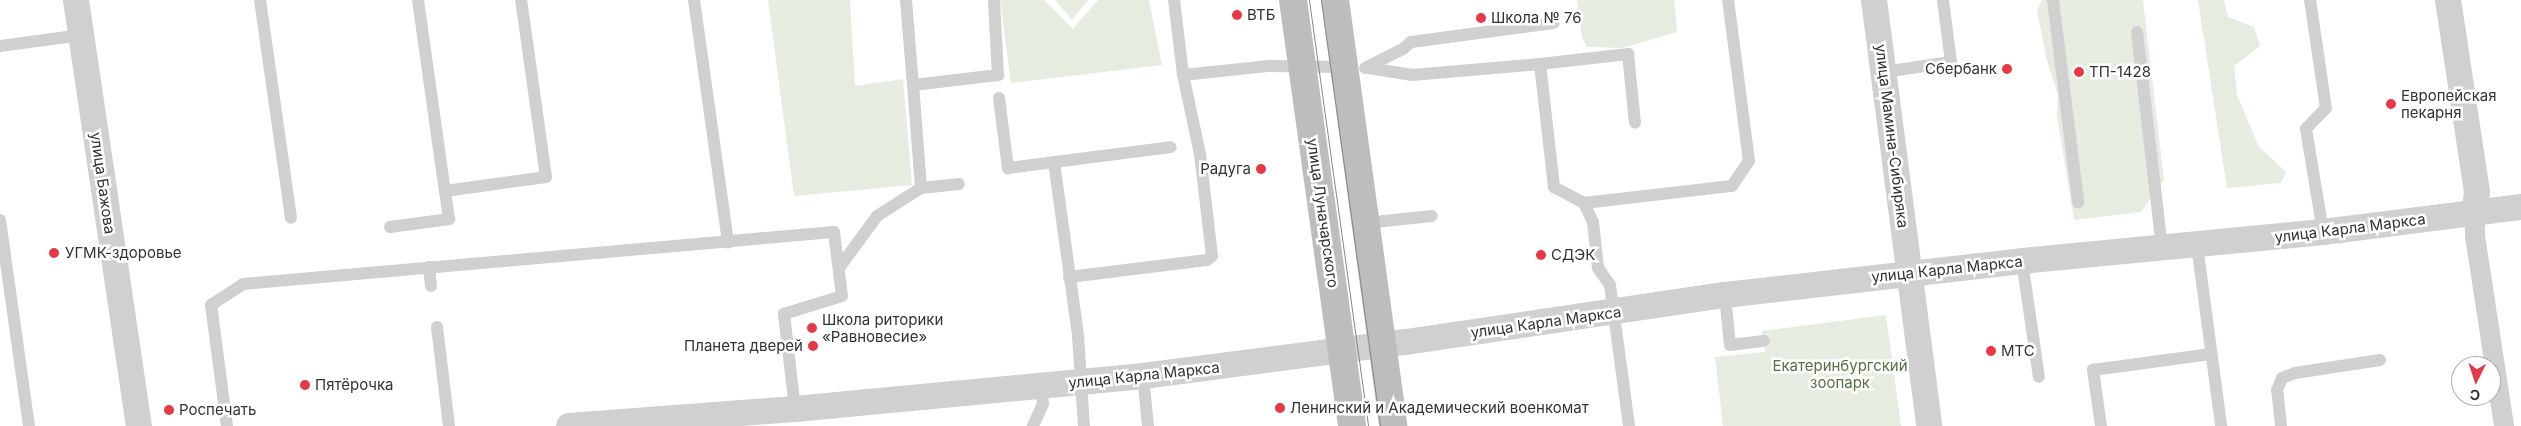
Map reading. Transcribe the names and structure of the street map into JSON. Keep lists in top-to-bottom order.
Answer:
{
  "streets": {
    "main road": ["улица Луначарского"],
    "street": ["улица Мамина-Сибиряка", "улица Бажова", "улица Карла Маркса"]
  },
  "crossings": [
    ["улица Мамина-Сибиряка", "улица Карла Маркса"],
    ["улица Луначарского", "улица Карла Маркса"]
  ],
  "parks": ["Екатеринбургский зоопарк"],
  "places": [
    "ВТБ",
    "Школа № 76",
    "Сбербанк",
    "ТП-1428",
    "Европейская пекарня",
    "Радуга",
    "УГМК-здоровье",
    "СДЭК",
    "Школа риторики «Равновесие»",
    "Планета дверей",
    "МТС",
    "Пятёрочка",
    "Ленинский и Академический военкомат",
    "Роспечать"
  ],
  "north": "bottom"
}
